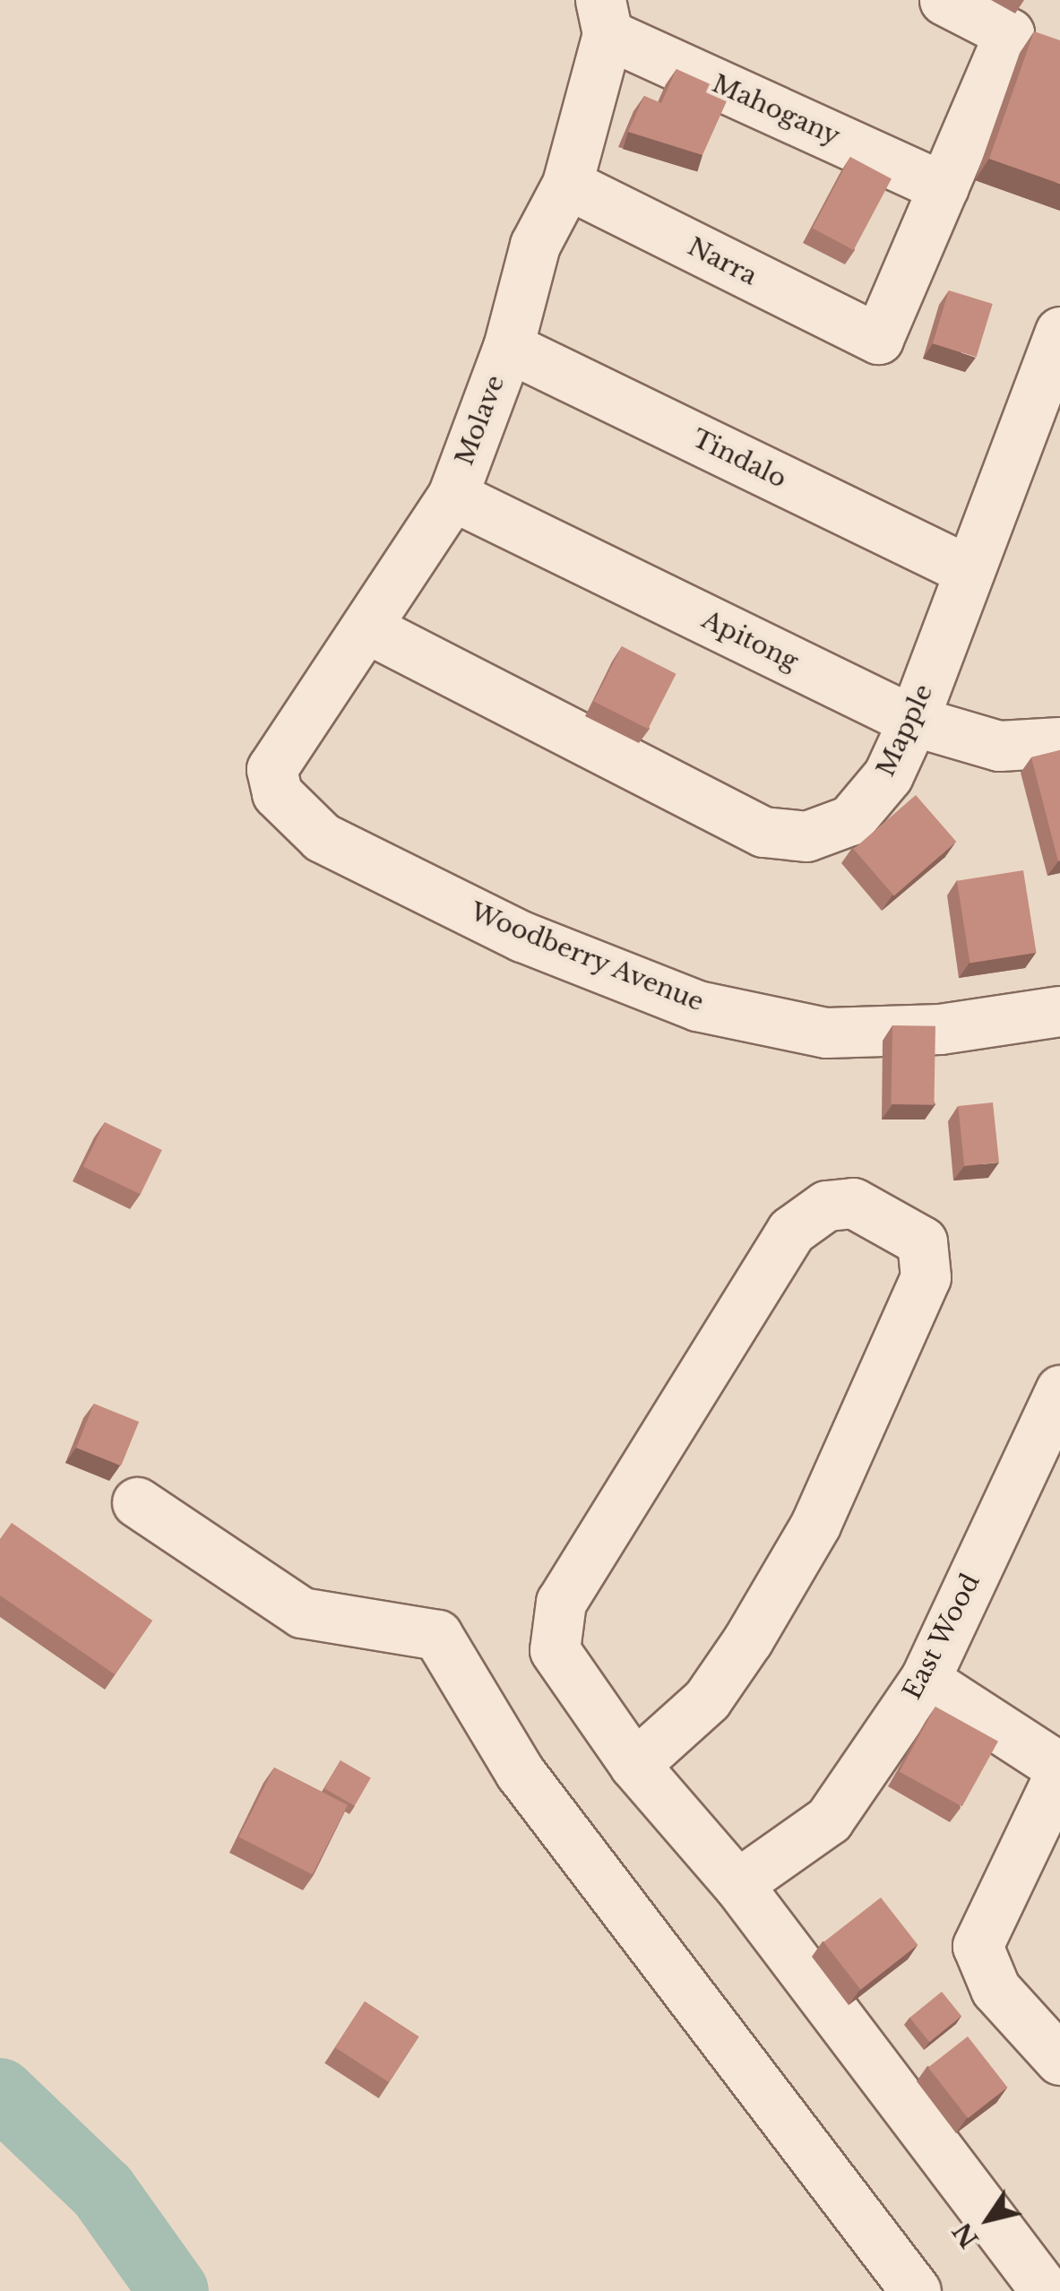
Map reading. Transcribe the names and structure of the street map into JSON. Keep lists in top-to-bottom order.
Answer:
{
  "streets": {
    "street": [
      "Mahogany",
      "Narra",
      "Molave",
      "Tindalo",
      "Apitong",
      "Mapple",
      "Woodberry Avenue",
      "East Wood"
    ]
  },
  "crossings": [
    ["Mahogany", "Narra"],
    ["Mahogany", "Molave"],
    ["Narra", "Molave"],
    ["Molave", "Tindalo"],
    ["Molave", "Apitong"],
    ["Molave", "Mapple"],
    ["Molave", "Woodberry Avenue"],
    ["Tindalo", "Mapple"],
    ["Apitong", "Mapple"]
  ],
  "north": "bottom left"
}
